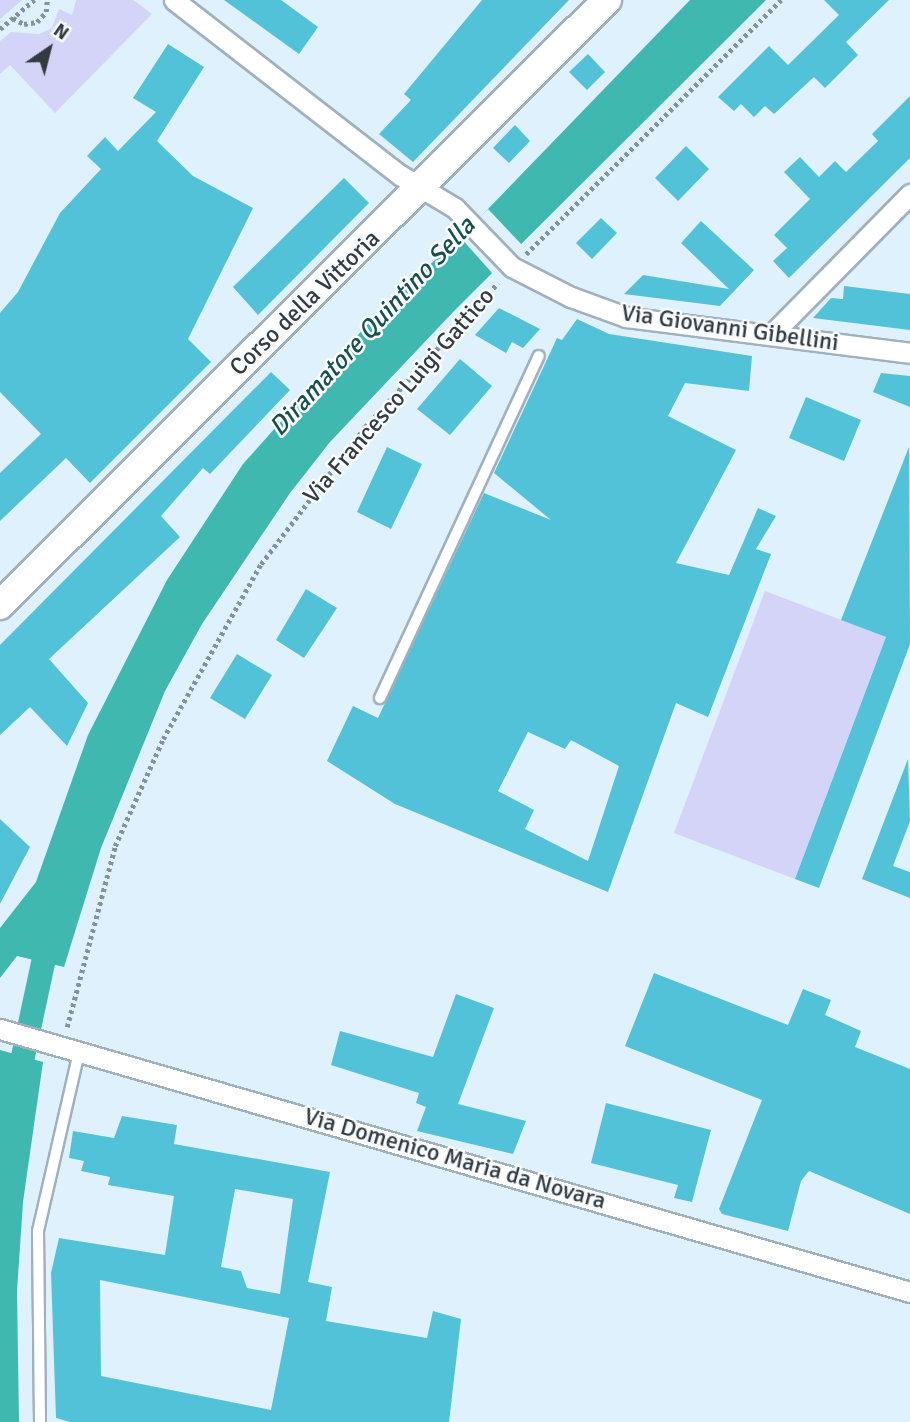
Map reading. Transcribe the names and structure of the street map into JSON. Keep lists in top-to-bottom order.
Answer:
{
  "streets": {
    "main road": ["Corso della Vittoria"],
    "street": ["Via Giovanni Gibellini", "Via Domenico Maria da Novara"],
    "path": ["Via Francesco Luigi Gattico"]
  },
  "crossings": [
    ["Corso della Vittoria", "Via Giovanni Gibellini"],
    ["Via Giovanni Gibellini", "Via Francesco Luigi Gattico"]
  ],
  "water": ["Diramatore Quintino Sella"],
  "north": "top right"
}
